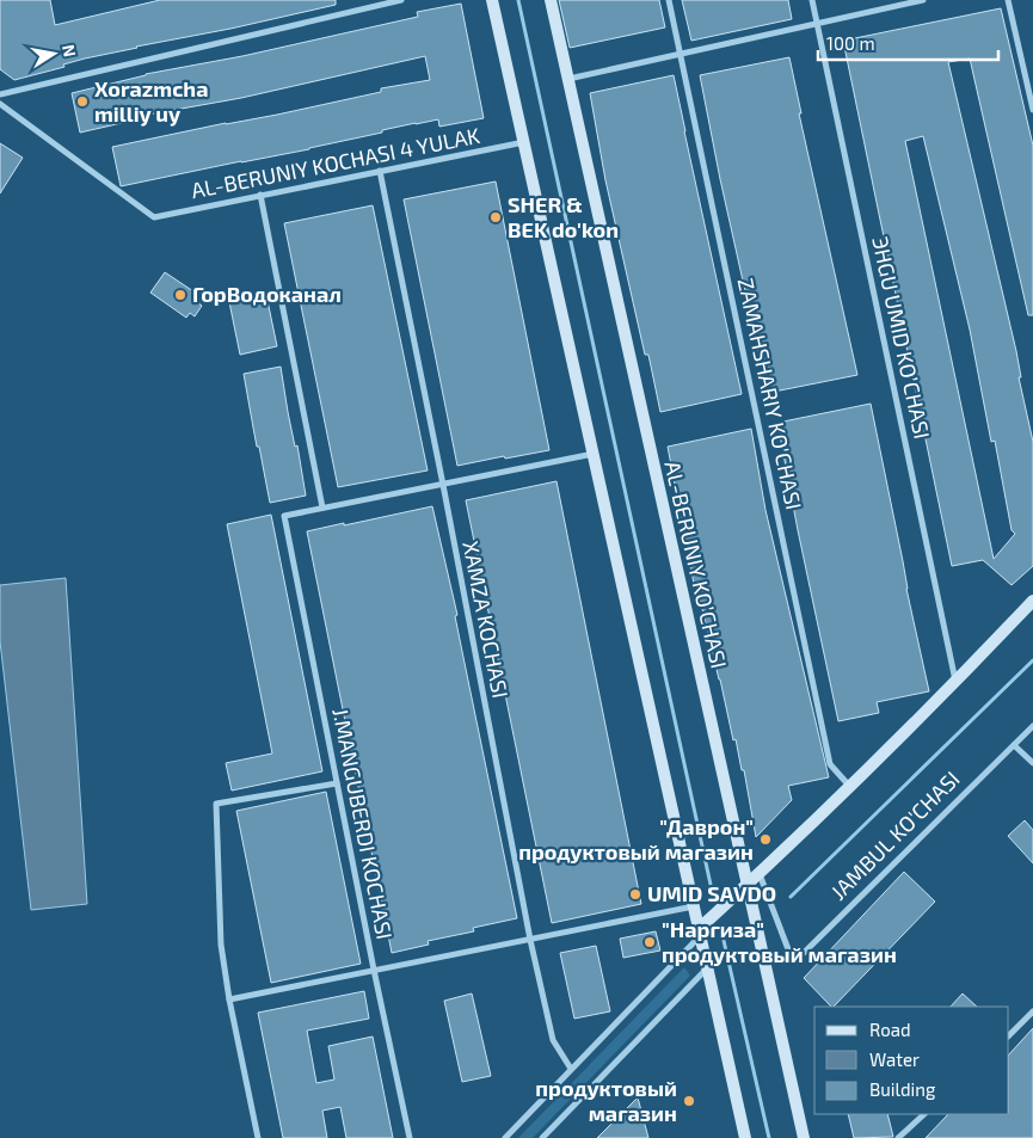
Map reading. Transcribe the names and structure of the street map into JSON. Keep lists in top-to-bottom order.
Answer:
{
  "streets": {
    "main road": ["AL-BERUNIY KO’CHASI"],
    "street": [
      "AL-BERUNIY KOCHASI 4 YULAK",
      "ЭHGU UMID KO’CHASI",
      "ZAMAHSHARIY KO'CHASI",
      "XAMZA KOCHASI",
      "J.MANGUBERDI KOCHASI",
      "JAMBUL KO'CHASI"
    ]
  },
  "crossings": [
    ["AL-BERUNIY KOCHASI 4 YULAK", "XAMZA KOCHASI"]
  ],
  "places": [
    "Xorazmcha milliy uy",
    "SHER & BEK do'kon",
    "ГорВодоканал",
    "\"Даврон\" продуктовый магазин",
    "UMID SAVDO",
    "\"Наргиза\" продуктовый магазин",
    "продуктовый магазин"
  ],
  "legend": ["Road", "Water", "Building"],
  "scale_bar": "100 m",
  "north": "right"
}
